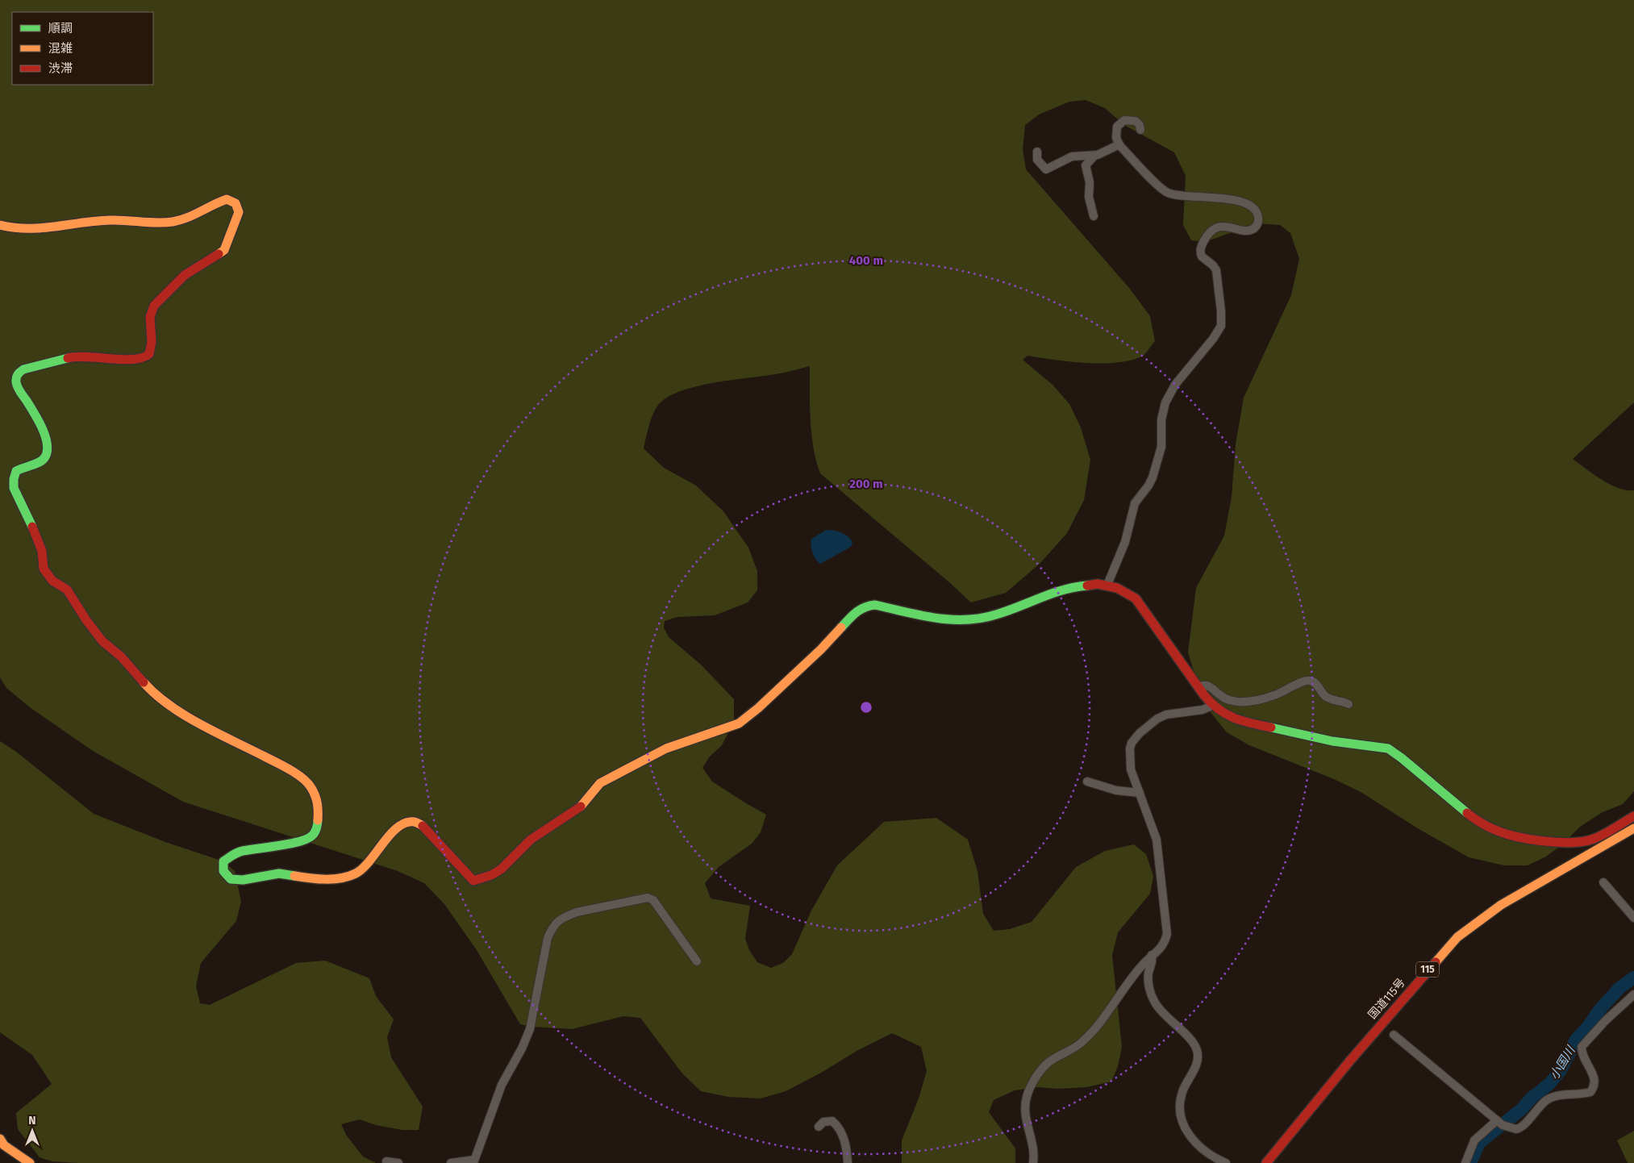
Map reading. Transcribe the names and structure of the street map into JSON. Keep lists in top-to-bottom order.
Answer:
{
  "streets": {
    "main road": ["115", "国道115号"]
  },
  "water": ["小国川"],
  "legend": ["順調", "混雑", "渋滞"],
  "north": "top",
  "rings": ["400 m", "200 m"]
}
